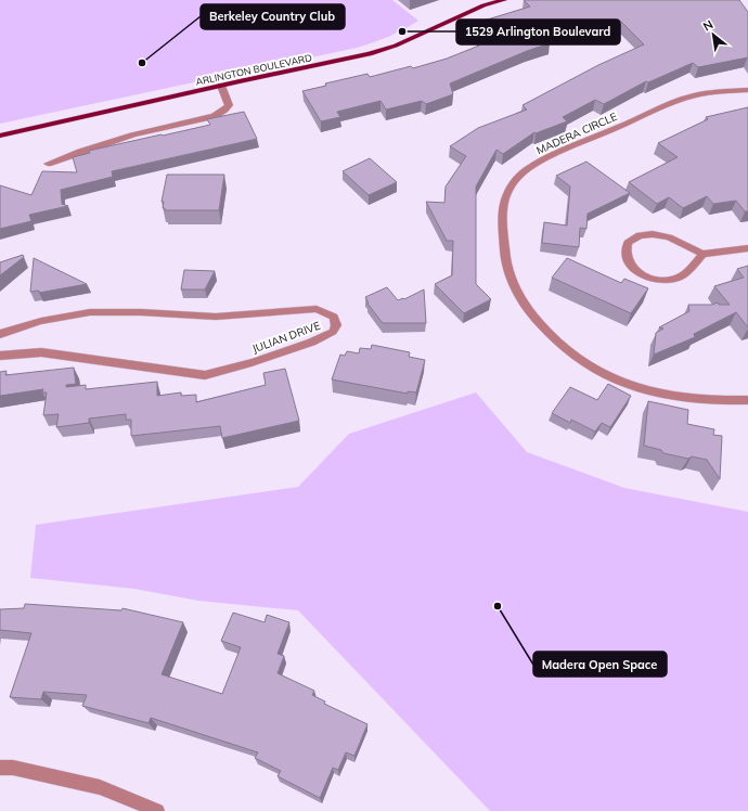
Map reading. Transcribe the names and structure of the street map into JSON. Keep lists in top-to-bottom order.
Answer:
{
  "streets": {
    "main road": ["ARLINGTON BOULEVARD"],
    "street": ["MADERA CIRCLE", "JULIAN DRIVE"]
  },
  "places": ["1529 Arlington Boulevard", "Berkeley Country Club", "Madera Open Space"],
  "north": "top left"
}
